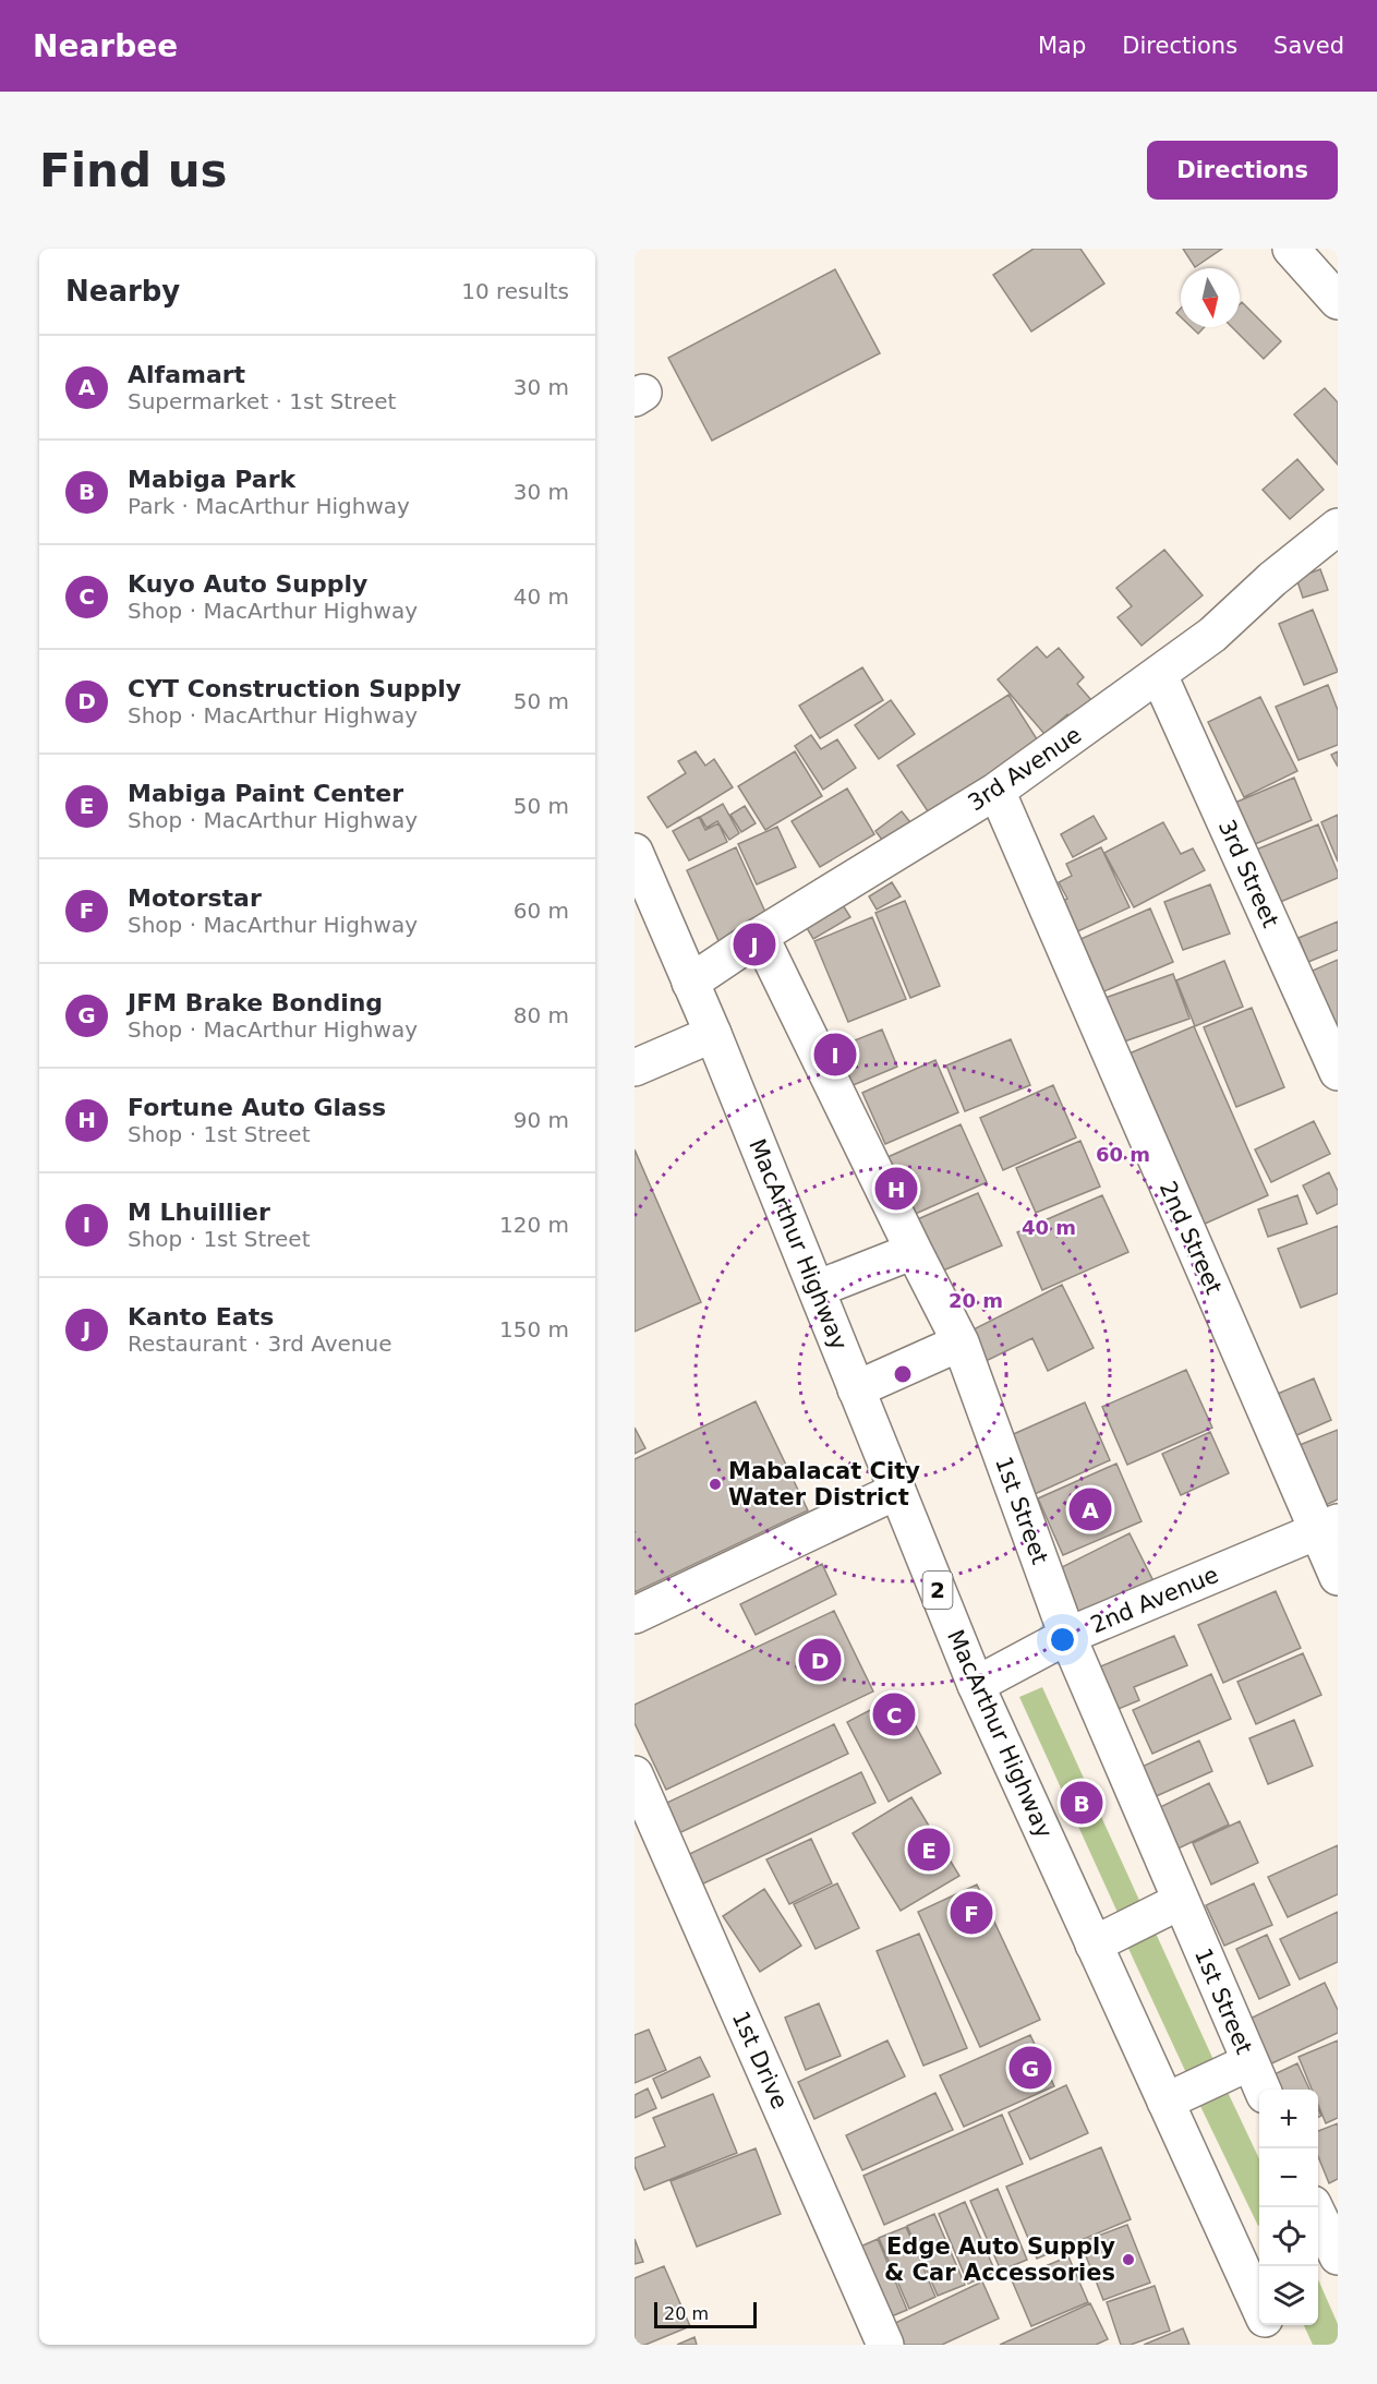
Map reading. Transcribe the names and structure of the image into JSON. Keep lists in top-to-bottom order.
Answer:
{
  "streets": {
    "main road": [
      "3rd Avenue",
      "3rd Street",
      "2nd Street",
      "MacArthur Highway",
      "1st Street",
      "2",
      "2nd Avenue",
      "1st Drive"
    ]
  },
  "crossings": [
    ["3rd Avenue", "3rd Street"],
    ["3rd Avenue", "2nd Street"],
    ["3rd Avenue", "MacArthur Highway"],
    ["3rd Avenue", "1st Street"],
    ["2nd Street", "2nd Avenue"],
    ["MacArthur Highway", "2nd Avenue"],
    ["1st Street", "2nd Avenue"]
  ],
  "places": ["Mabalacat City Water District", "Edge Auto Supply & Car Accessories"],
  "scale_bar": "20 m",
  "north": "bottom",
  "page": {
    "header": "Nearbee",
    "nav": ["Map", "Directions", "Saved"],
    "buttons": "Directions",
    "title": "Find us",
    "heading": ["Nearby", "10 results"],
    "list": [
      {
        "mark": "A",
        "name": "Alfamart",
        "note": "Supermarket · 1st Street",
        "value": "30 m"
      },
      {
        "mark": "B",
        "name": "Mabiga Park",
        "note": "Park · MacArthur Highway",
        "value": "30 m"
      },
      {
        "mark": "C",
        "name": "Kuyo Auto Supply",
        "note": "Shop · MacArthur Highway",
        "value": "40 m"
      },
      {
        "mark": "D",
        "name": "CYT Construction Supply",
        "note": "Shop · MacArthur Highway",
        "value": "50 m"
      },
      {
        "mark": "E",
        "name": "Mabiga Paint Center",
        "note": "Shop · MacArthur Highway",
        "value": "50 m"
      },
      {
        "mark": "F",
        "name": "Motorstar",
        "note": "Shop · MacArthur Highway",
        "value": "60 m"
      },
      {
        "mark": "G",
        "name": "JFM Brake Bonding",
        "note": "Shop · MacArthur Highway",
        "value": "80 m"
      },
      {
        "mark": "H",
        "name": "Fortune Auto Glass",
        "note": "Shop · 1st Street",
        "value": "90 m"
      },
      {
        "mark": "I",
        "name": "M Lhuillier",
        "note": "Shop · 1st Street",
        "value": "120 m"
      },
      {
        "mark": "J",
        "name": "Kanto Eats",
        "note": "Restaurant · 3rd Avenue",
        "value": "150 m"
      }
    ],
    "pins": [
      "J",
      "I",
      "H",
      "A",
      "D",
      "C",
      "B",
      "E",
      "F",
      "G"
    ],
    "map_buttons": ["+", "−"],
    "scale": "20 m"
  },
  "rings": ["60 m", "40 m", "20 m"]
}
